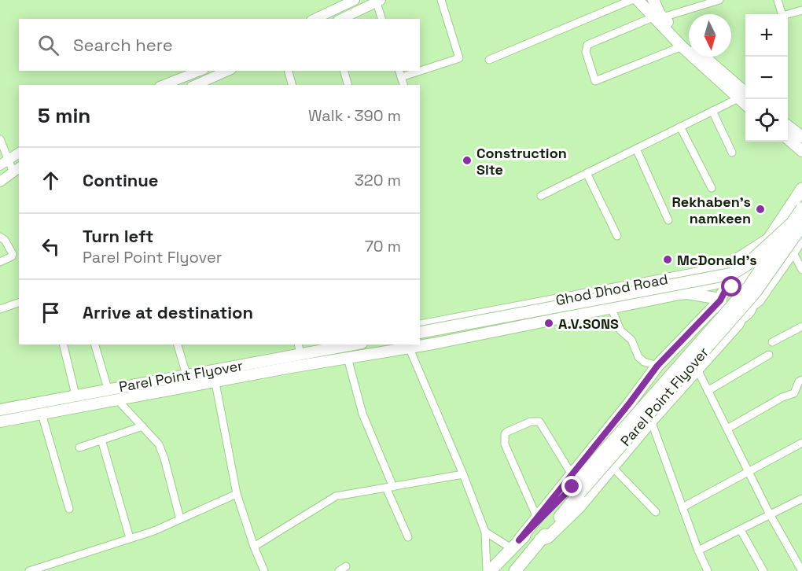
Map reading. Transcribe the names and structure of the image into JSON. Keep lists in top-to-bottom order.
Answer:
{
  "streets": {
    "main road": ["Ghod Dhod Road", "Parel Point Flyover"]
  },
  "crossings": [
    ["Ghod Dhod Road", "Parel Point Flyover"]
  ],
  "places": [
    "Construction Site",
    "Rekhaben's namkeen",
    "McDonald's",
    "A.V.SONS"
  ],
  "north": "bottom",
  "page": {
    "map_buttons": ["+", "−"],
    "search": "Search here",
    "heading": ["5 min", "Walk · 390 m"],
    "list": [
      ["Continue", "320 m"],
      ["Turn left", "Parel Point Flyover", "70 m"],
      "Arrive at destination"
    ]
  }
}
